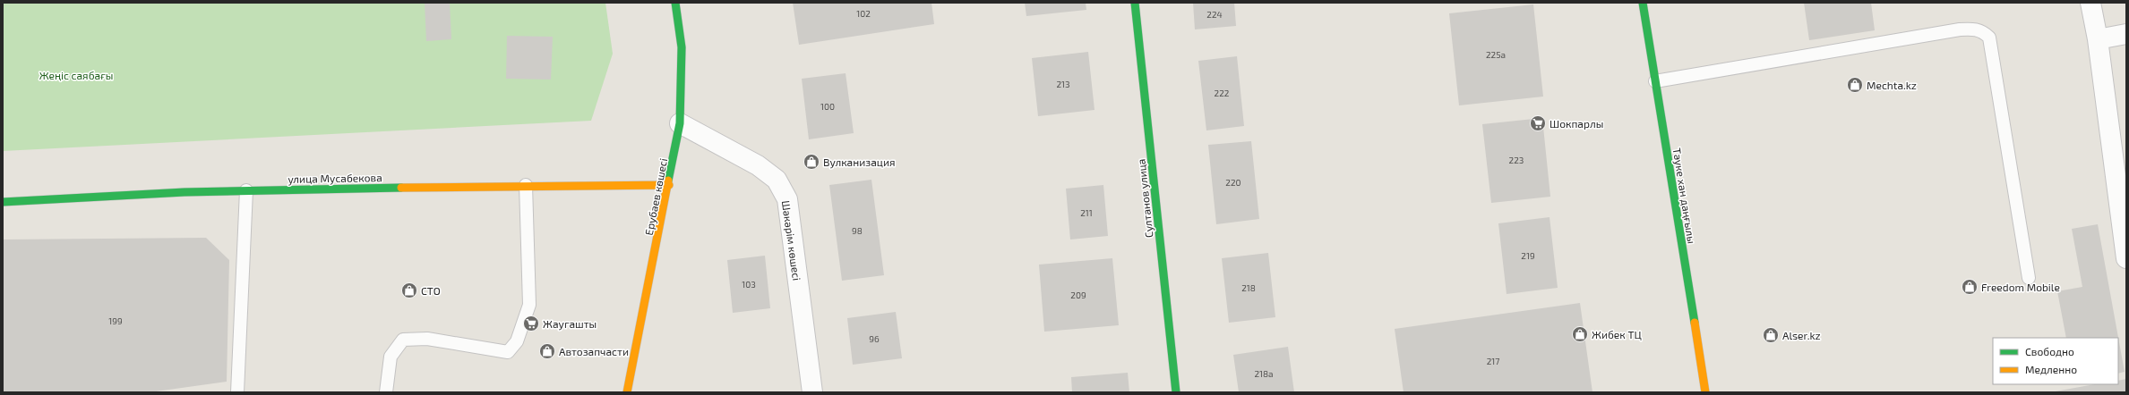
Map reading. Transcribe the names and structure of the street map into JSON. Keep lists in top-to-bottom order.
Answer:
{
  "streets": {
    "street": [
      "улица Мусабекова",
      "Тәуке хан даңғылы",
      "Ерубаев көшесі",
      "Султанов улица",
      "Шәкәрім көшесі"
    ]
  },
  "crossings": [
    ["улица Мусабекова", "Ерубаев көшесі"],
    ["Ерубаев көшесі", "Шәкәрім көшесі"]
  ],
  "parks": ["Жеңіс саябағы"],
  "places": {
    "shop": [
      "Mechta.kz",
      "Вулканизация",
      "Freedom Mobile",
      "СТО",
      "Жибек ТЦ",
      "Alser.kz",
      "Автозапчасти"
    ],
    "supermarket": ["Шокпарлы", "Жаугашты"]
  },
  "house_numbers": [
    "102",
    "224",
    "225а",
    "213",
    "222",
    "100",
    "223",
    "220",
    "211",
    "98",
    "219",
    "103",
    "218",
    "209",
    "199",
    "96",
    "217",
    "218а"
  ],
  "legend": ["Свободно", "Медленно"]
}
